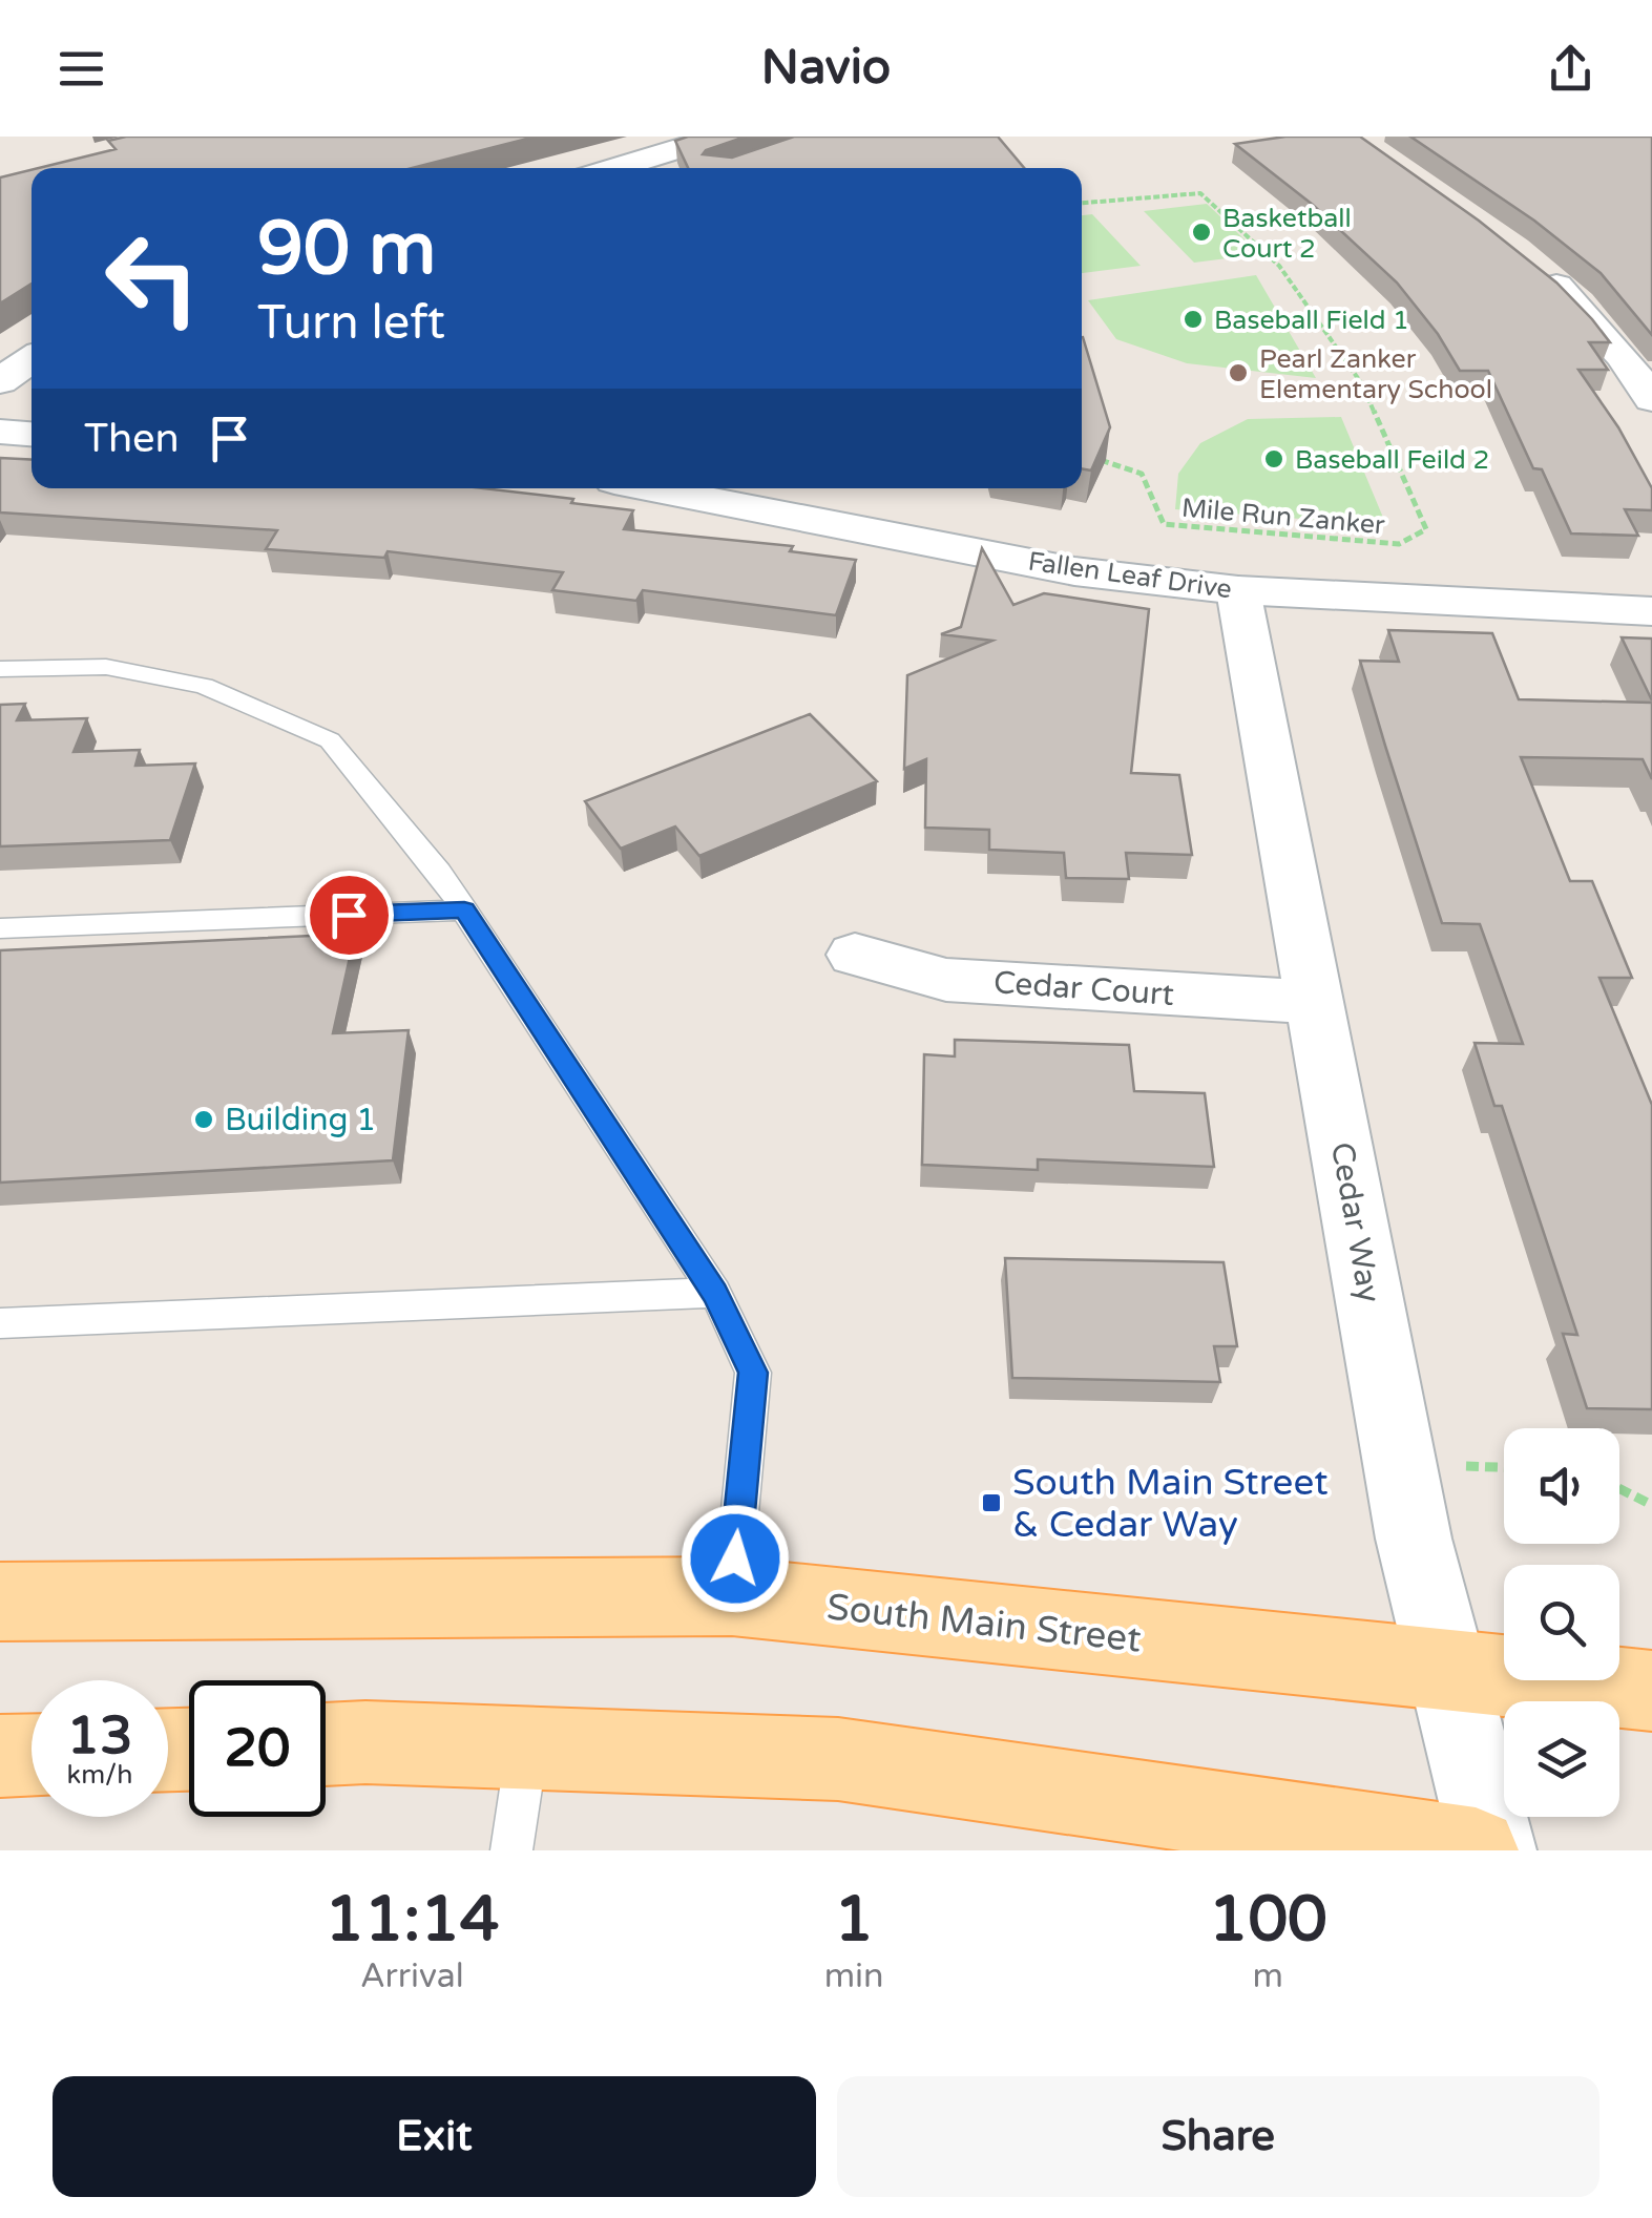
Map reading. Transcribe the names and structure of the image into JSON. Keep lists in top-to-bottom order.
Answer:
{
  "streets": {
    "main road": ["South Main Street"],
    "street": ["Fallen Leaf Drive", "Cedar Court", "Cedar Way"],
    "path": ["Mile Run Zanker"]
  },
  "crossings": [
    ["Fallen Leaf Drive", "Cedar Way"],
    ["Cedar Court", "Cedar Way"],
    ["Cedar Way", "South Main Street"]
  ],
  "places": {
    "other": [
      "Basketball Court 2",
      "Baseball Field 1",
      "Pearl Zanker Elementary School",
      "Baseball Feild 2",
      "Building 1"
    ],
    "transit": ["South Main Street & Cedar Way"]
  },
  "page": {
    "header": "Navio",
    "turn": ["90 m", "Turn left"],
    "then": "Then",
    "speed": "13 km/h",
    "limit": "20",
    "eta": [
      "11:14",
      "Arrival",
      "1",
      "min",
      "100",
      "m"
    ],
    "buttons": ["Exit", "Share"]
  }
}
